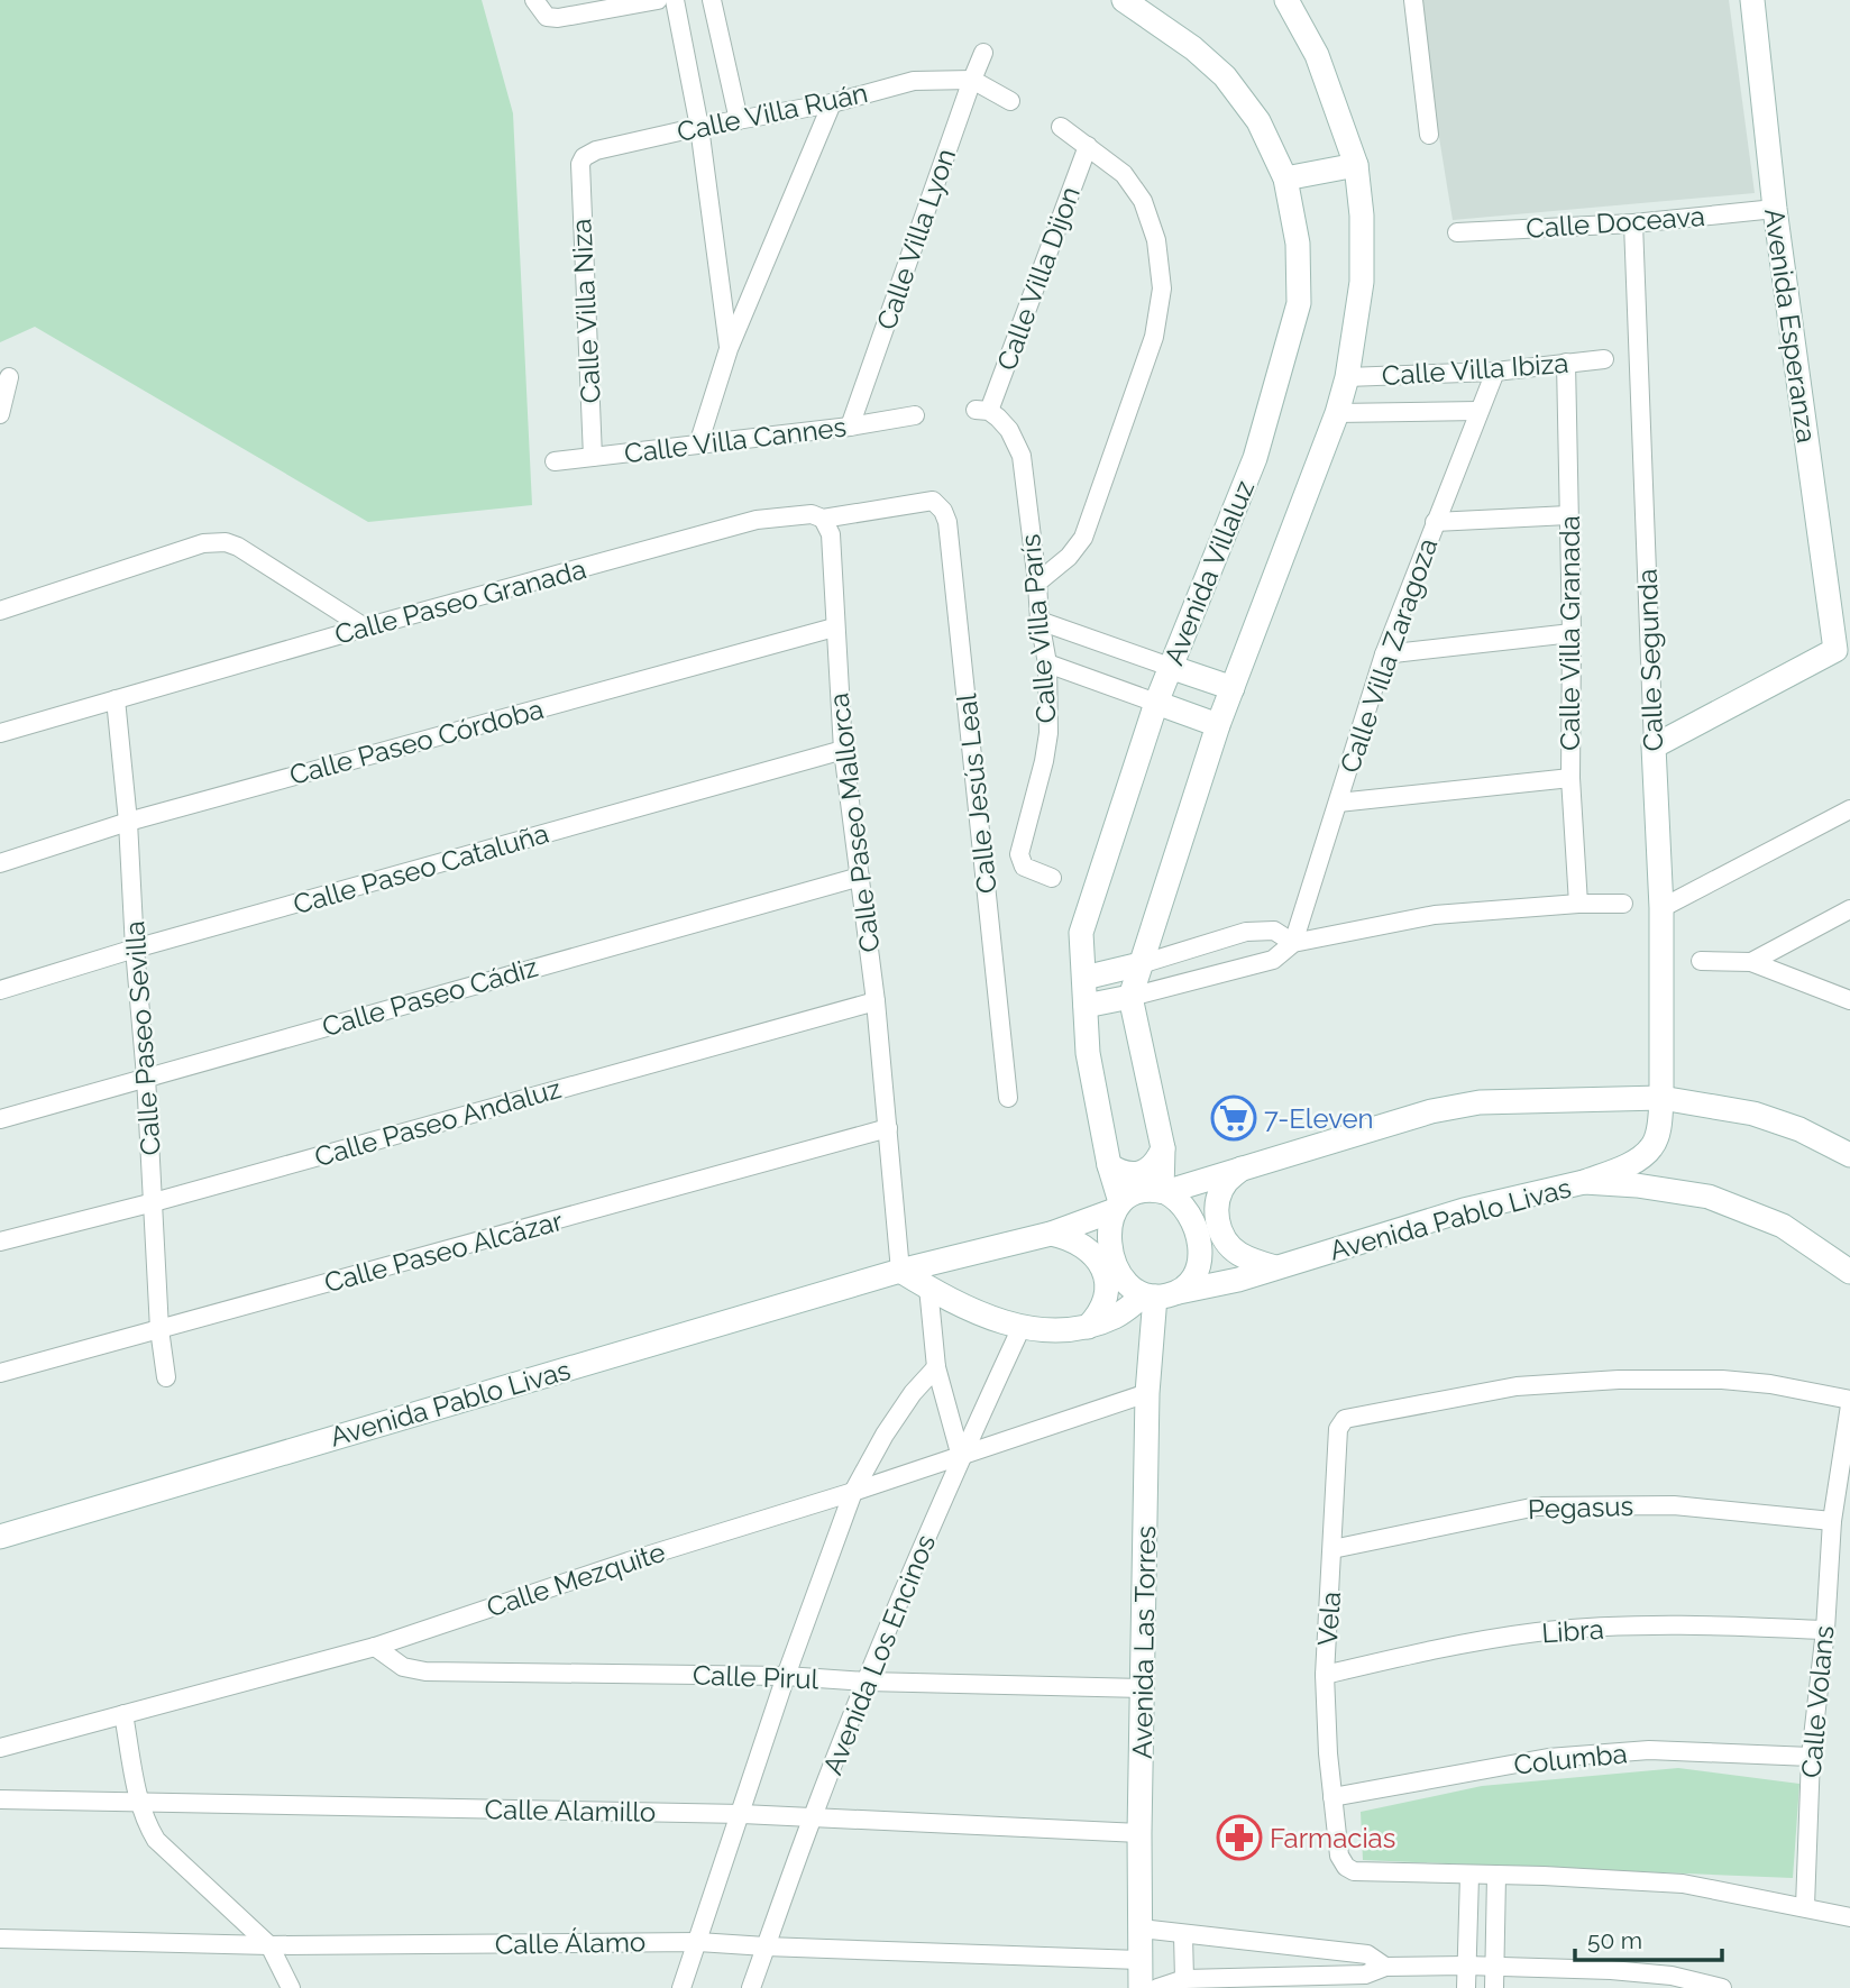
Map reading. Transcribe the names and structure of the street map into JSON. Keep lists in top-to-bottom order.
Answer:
{
  "streets": {
    "street": [
      "Calle Villa Ruán",
      "Calle Doceava",
      "Calle Villa Lyon",
      "Calle Villa Dijon",
      "Calle Villa Niza",
      "Avenida Esperanza",
      "Calle Villa Ibiza",
      "Calle Villa Cannes",
      "Avenida Villaluz",
      "Calle Paseo Granada",
      "Calle Villa París",
      "Calle Villa Granada",
      "Calle Villa Zaragoza",
      "Calle Segunda",
      "Calle Paseo Córdoba",
      "Calle Jesús Leal",
      "Calle Paseo Mallorca",
      "Calle Paseo Cataluña",
      "Calle Paseo Cádiz",
      "Calle Paseo Sevilla",
      "Calle Paseo Andaluz",
      "Avenida Pablo Livas",
      "Calle Paseo Alcázar",
      "Pegasus",
      "Calle Mezquite",
      "Vela",
      "Libra",
      "Avenida Las Torres",
      "Avenida Los Encinos",
      "Calle Pirul",
      "Calle Volans",
      "Columba",
      "Calle Alamillo",
      "Calle Álamo"
    ]
  },
  "crossings": [
    ["Calle Villa Ruán", "Calle Villa Lyon"],
    ["Calle Villa Ruán", "Calle Villa Niza"],
    ["Calle Doceava", "Avenida Esperanza"],
    ["Calle Doceava", "Calle Segunda"],
    ["Calle Villa Lyon", "Calle Villa Cannes"],
    ["Calle Villa Dijon", "Calle Villa París"],
    ["Calle Villa Niza", "Calle Villa Cannes"],
    ["Calle Villa Ibiza", "Calle Villa Granada"],
    ["Calle Villa Ibiza", "Calle Villa Zaragoza"],
    ["Avenida Villaluz", "Avenida Pablo Livas"],
    ["Avenida Villaluz", "Avenida Las Torres"],
    ["Calle Paseo Granada", "Calle Jesús Leal"],
    ["Calle Paseo Granada", "Calle Paseo Mallorca"],
    ["Calle Paseo Granada", "Calle Paseo Sevilla"],
    ["Calle Segunda", "Avenida Pablo Livas"],
    ["Calle Paseo Córdoba", "Calle Paseo Mallorca"],
    ["Calle Paseo Córdoba", "Calle Paseo Sevilla"],
    ["Calle Paseo Mallorca", "Calle Paseo Cataluña"],
    ["Calle Paseo Mallorca", "Calle Paseo Cádiz"],
    ["Calle Paseo Mallorca", "Calle Paseo Andaluz"],
    ["Calle Paseo Mallorca", "Avenida Pablo Livas"],
    ["Calle Paseo Mallorca", "Calle Paseo Alcázar"],
    ["Calle Paseo Cataluña", "Calle Paseo Sevilla"],
    ["Calle Paseo Cádiz", "Calle Paseo Sevilla"],
    ["Calle Paseo Sevilla", "Calle Paseo Andaluz"],
    ["Calle Paseo Sevilla", "Calle Paseo Alcázar"],
    ["Avenida Pablo Livas", "Avenida Las Torres"],
    ["Avenida Pablo Livas", "Avenida Los Encinos"],
    ["Pegasus", "Vela"],
    ["Pegasus", "Calle Volans"],
    ["Calle Mezquite", "Avenida Las Torres"],
    ["Calle Mezquite", "Avenida Los Encinos"],
    ["Calle Mezquite", "Calle Pirul"],
    ["Vela", "Libra"],
    ["Vela", "Calle Volans"],
    ["Vela", "Columba"],
    ["Libra", "Calle Volans"],
    ["Avenida Las Torres", "Calle Pirul"],
    ["Avenida Las Torres", "Calle Alamillo"],
    ["Avenida Las Torres", "Calle Álamo"],
    ["Avenida Los Encinos", "Calle Pirul"],
    ["Avenida Los Encinos", "Calle Alamillo"],
    ["Avenida Los Encinos", "Calle Álamo"],
    ["Calle Volans", "Columba"]
  ],
  "places": {
    "supermarket": ["7-Eleven"],
    "pharmacy": ["Farmacias"]
  },
  "scale_bar": "50 m"
}
